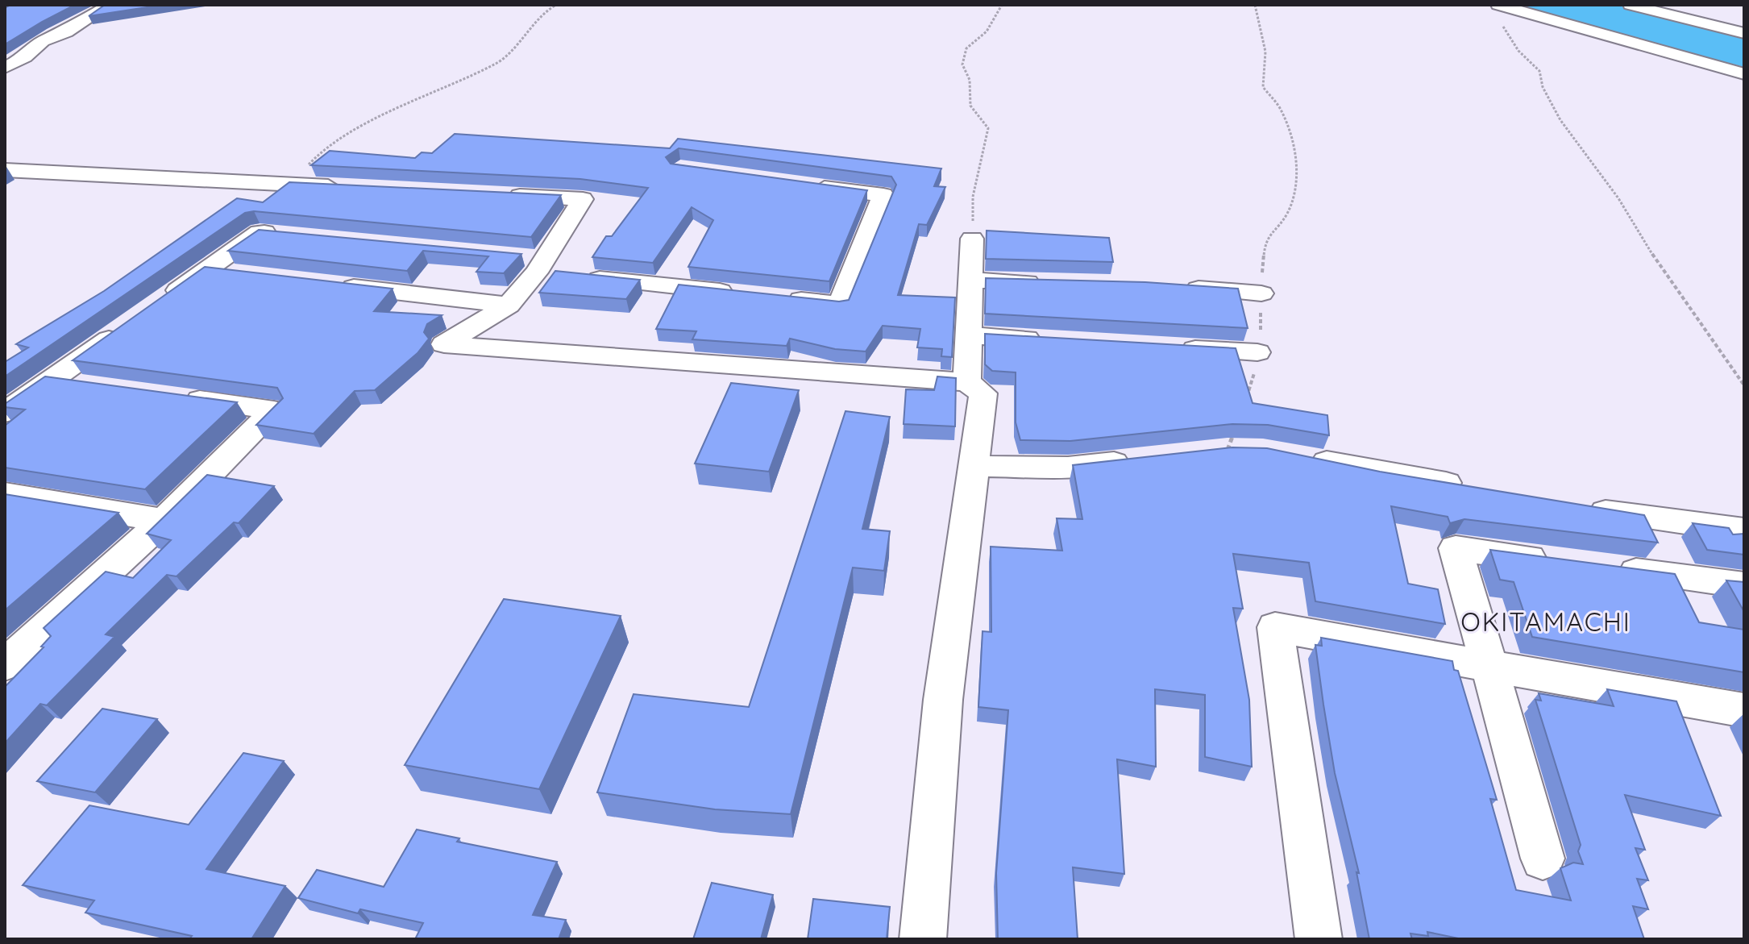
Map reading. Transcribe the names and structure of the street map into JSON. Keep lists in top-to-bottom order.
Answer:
{
  "districts": ["OKITAMACHI"]
}
